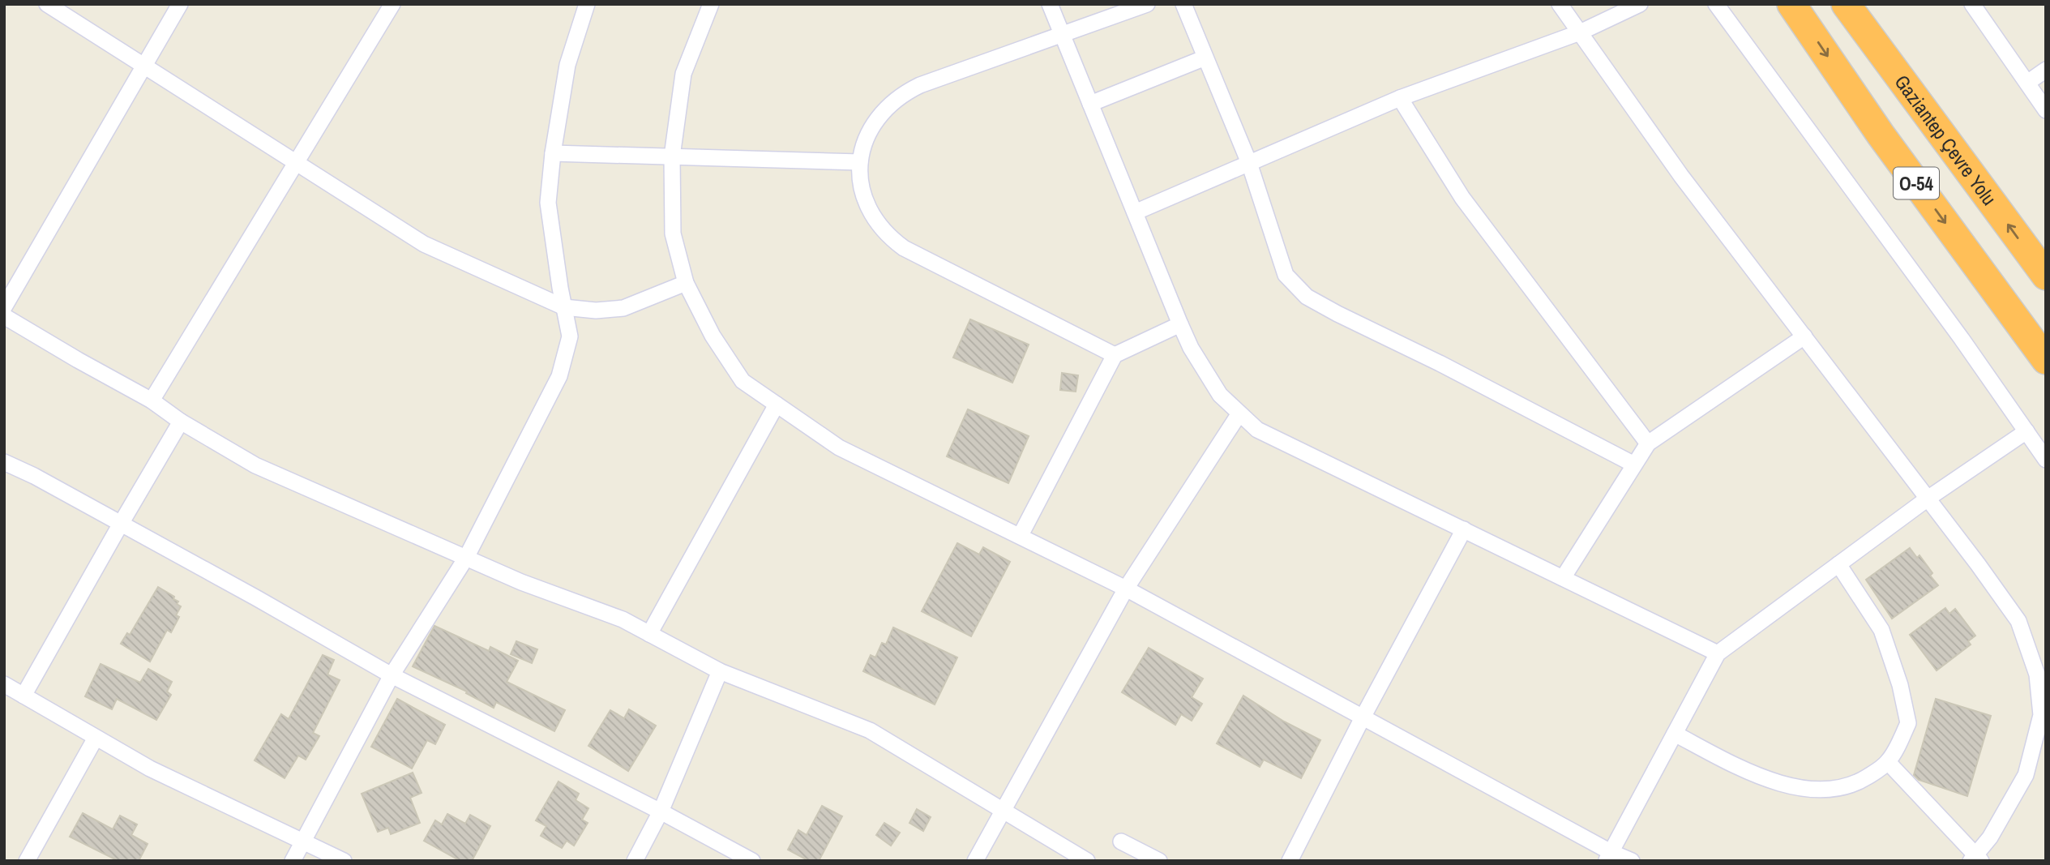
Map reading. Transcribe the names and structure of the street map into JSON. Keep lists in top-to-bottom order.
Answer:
{
  "streets": {
    "highway": ["Gaziantep Çevre Yolu", "O-54"]
  }
}
